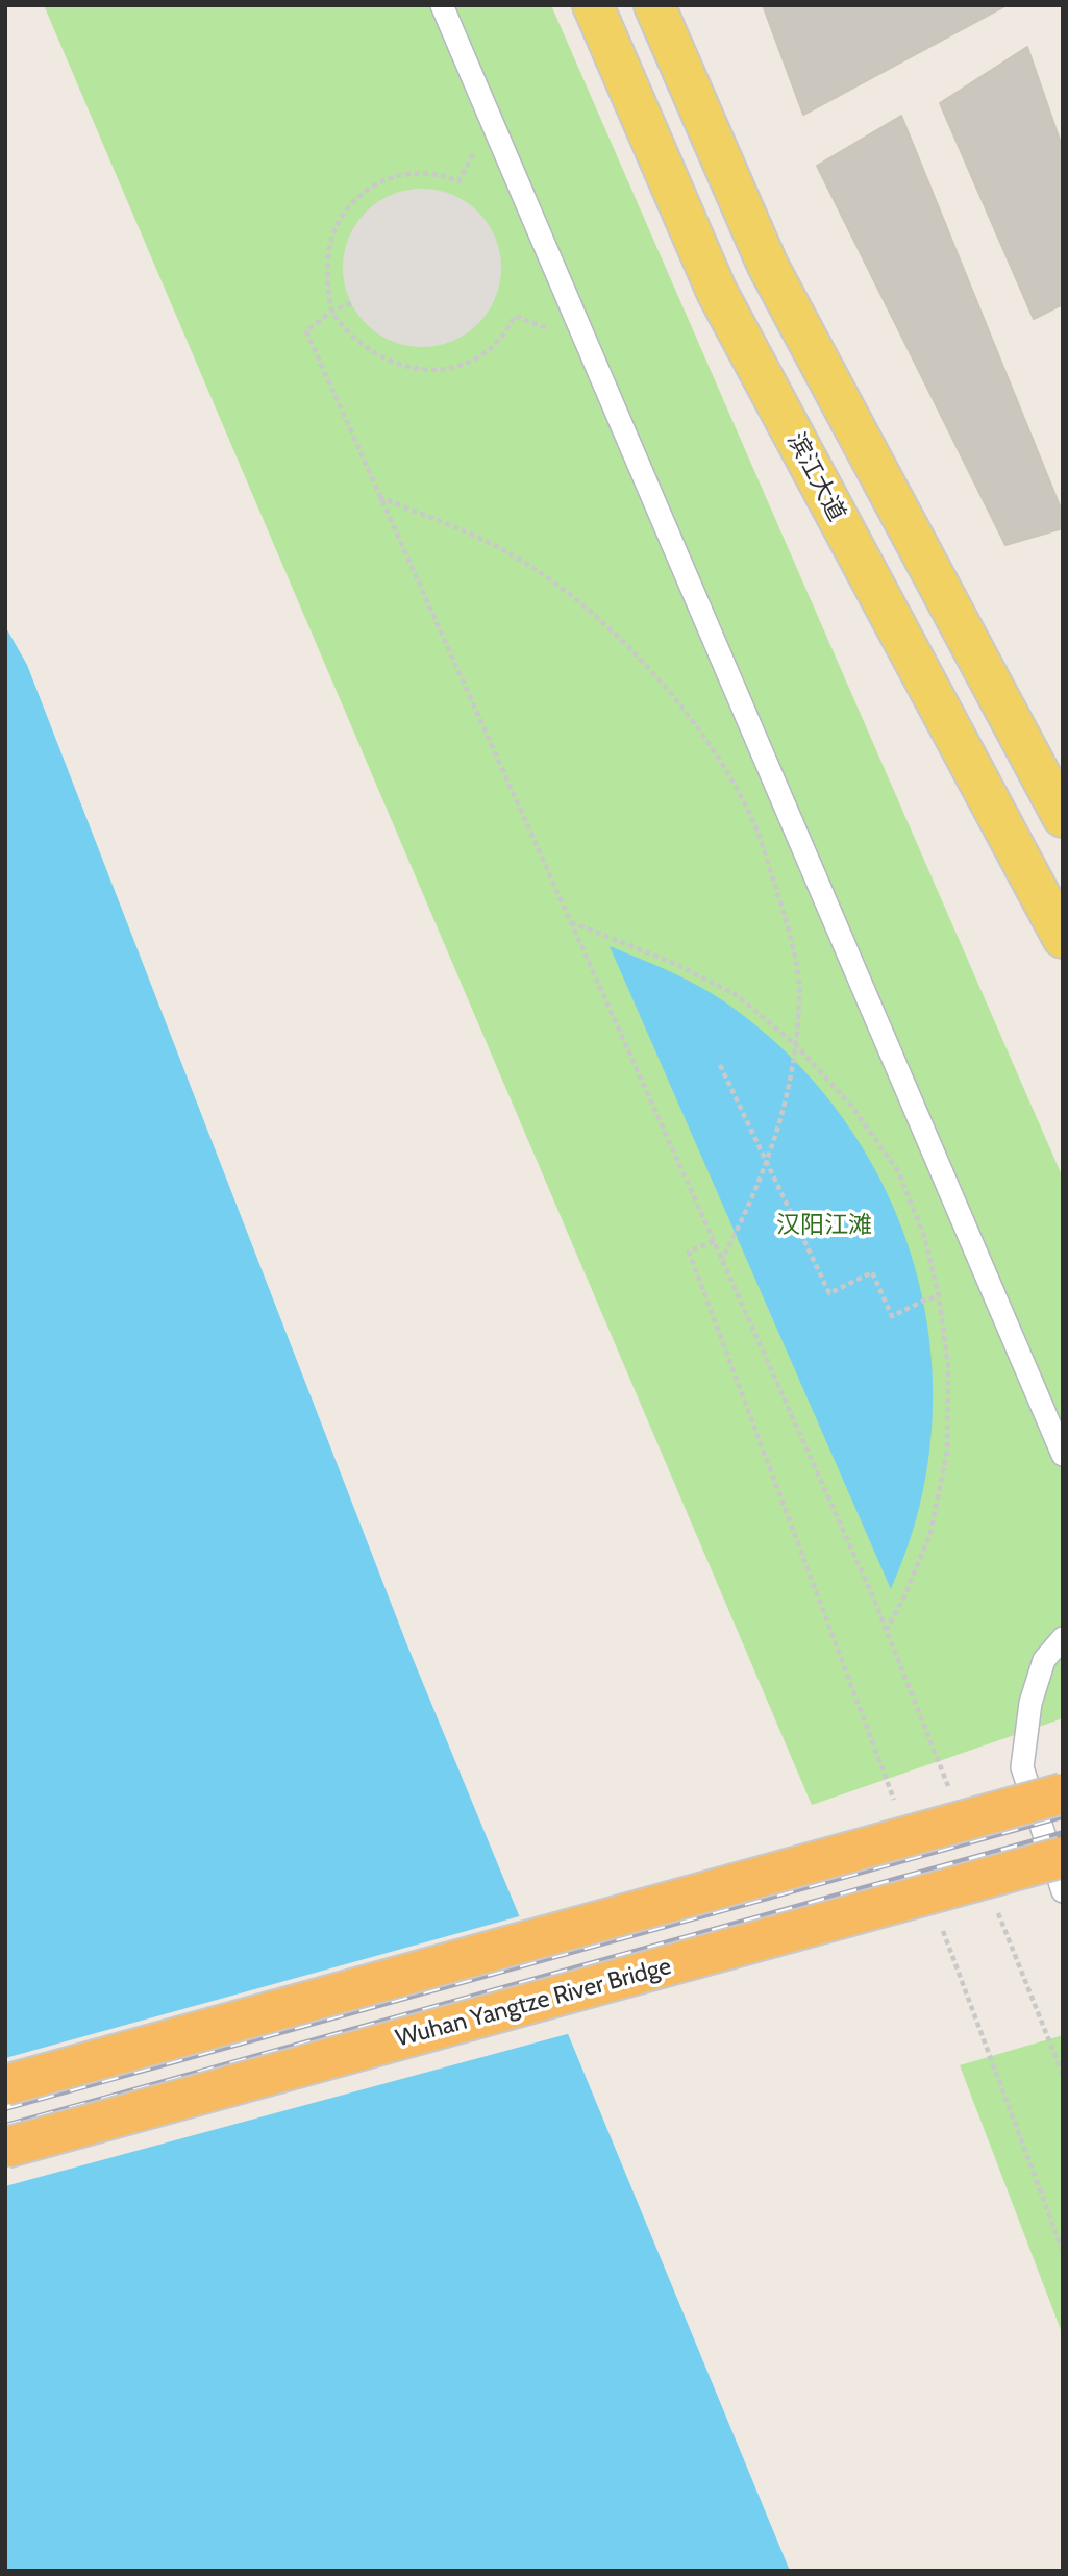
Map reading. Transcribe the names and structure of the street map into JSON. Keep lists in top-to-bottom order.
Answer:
{
  "streets": {
    "highway": ["Wuhan Yangtze River Bridge"],
    "main road": ["滨江大道"]
  },
  "parks": ["汉阳江滩"]
}
